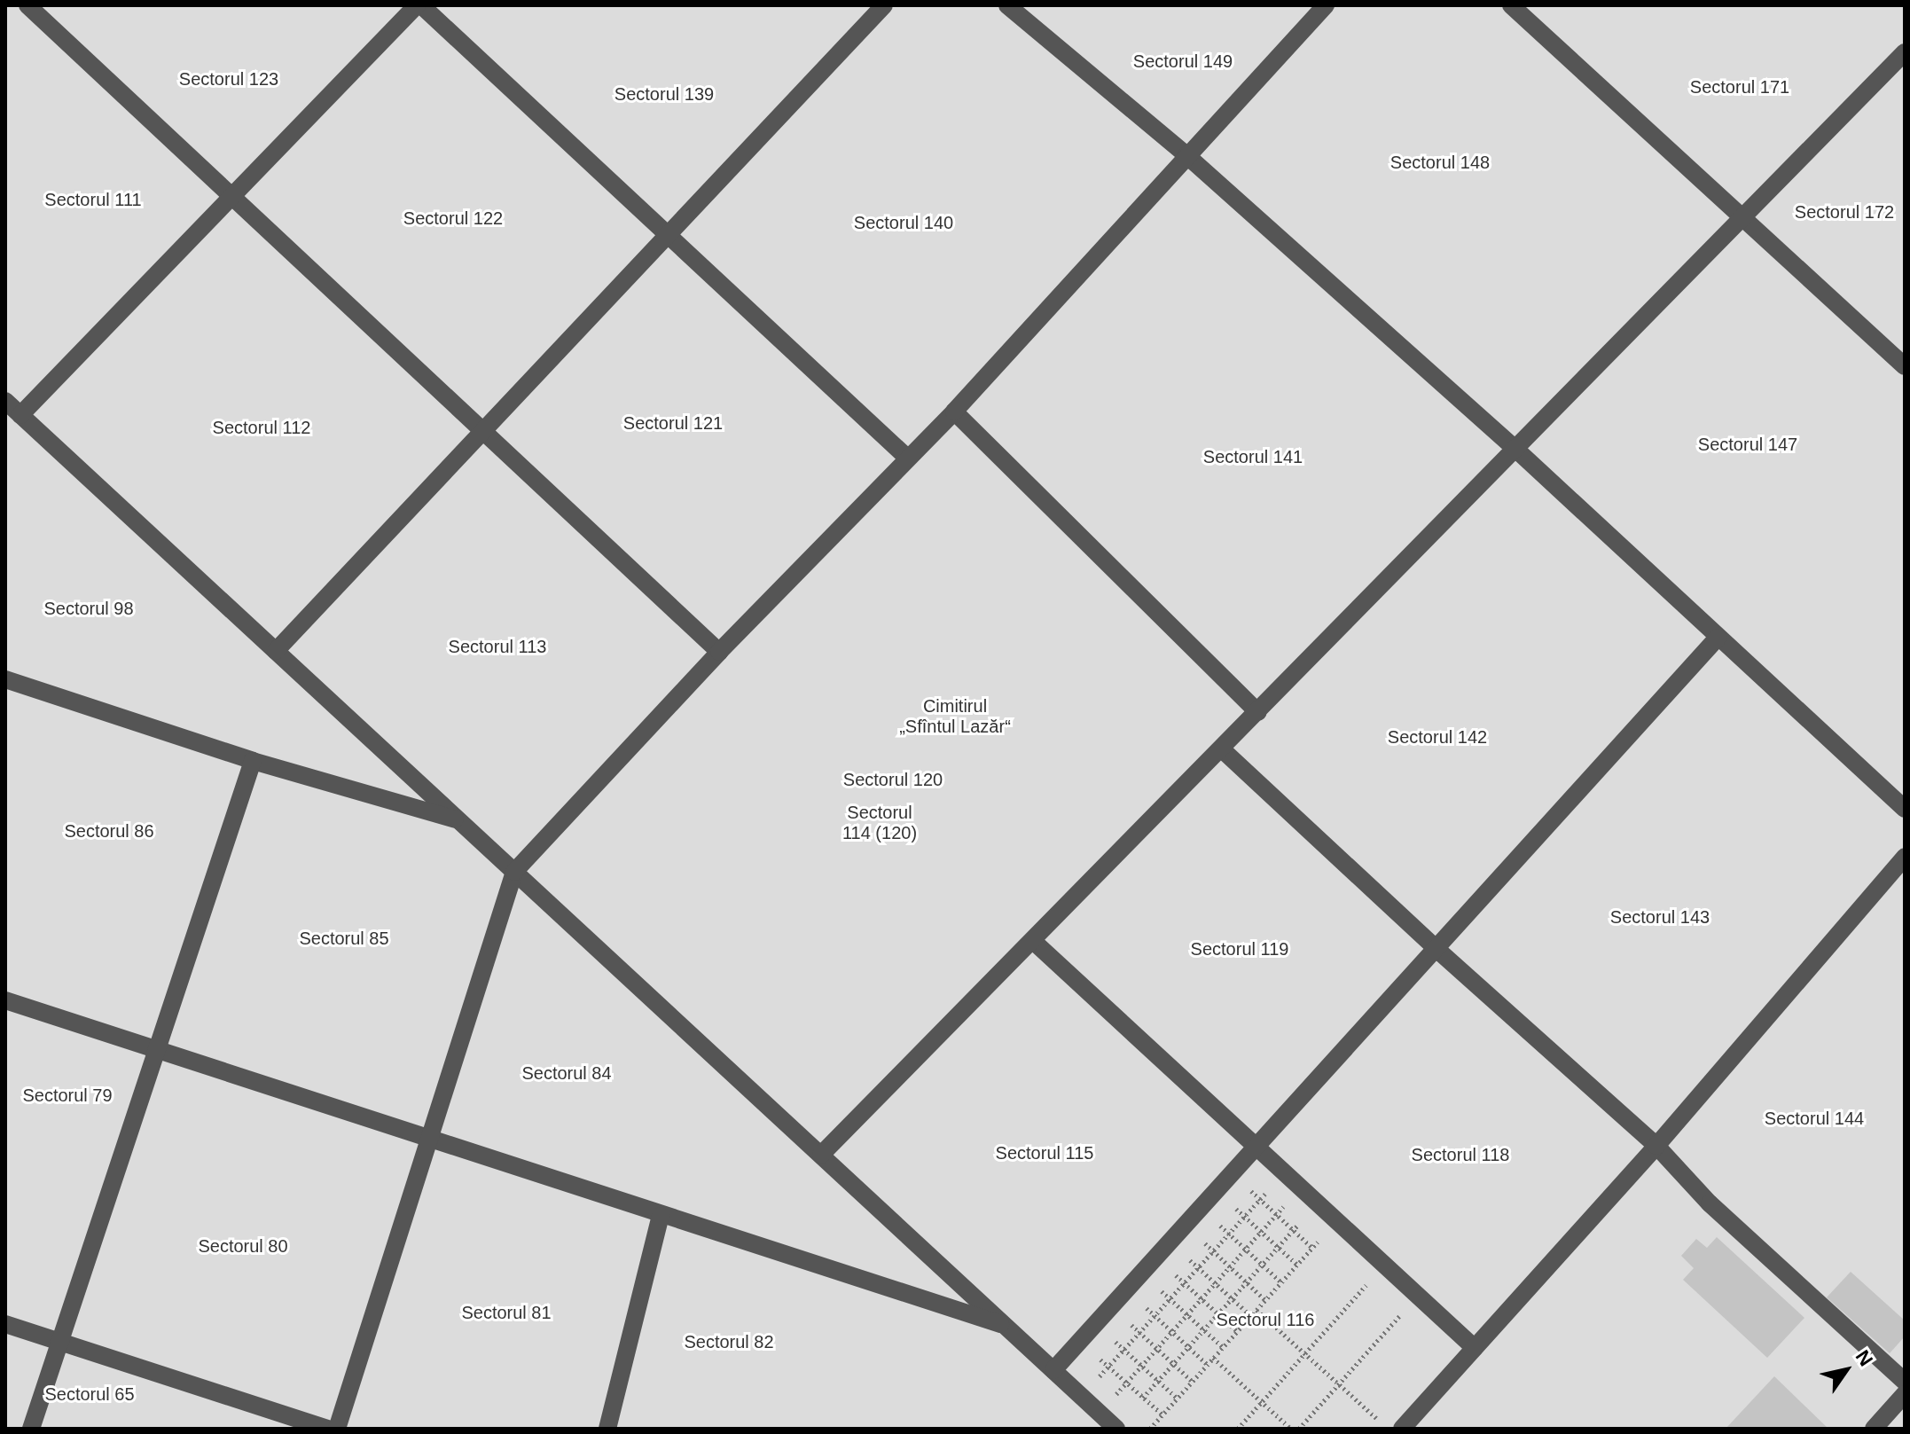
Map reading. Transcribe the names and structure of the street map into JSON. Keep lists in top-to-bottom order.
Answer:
{
  "parks": [
    "Sectorul 149",
    "Sectorul 123",
    "Sectorul 171",
    "Sectorul 139",
    "Sectorul 148",
    "Sectorul 111",
    "Sectorul 172",
    "Sectorul 122",
    "Sectorul 140",
    "Sectorul 121",
    "Sectorul 112",
    "Sectorul 147",
    "Sectorul 141",
    "Sectorul 98",
    "Sectorul 113",
    "Cimitirul „Sfîntul Lazăr“",
    "Sectorul 142",
    "Sectorul 120",
    "Sectorul 114 (120)",
    "Sectorul 86",
    "Sectorul 143",
    "Sectorul 85",
    "Sectorul 119",
    "Sectorul 84",
    "Sectorul 79",
    "Sectorul 144",
    "Sectorul 115",
    "Sectorul 118",
    "Sectorul 80",
    "Sectorul 81",
    "Sectorul 116",
    "Sectorul 82",
    "Sectorul 65"
  ],
  "north": "top right"
}
